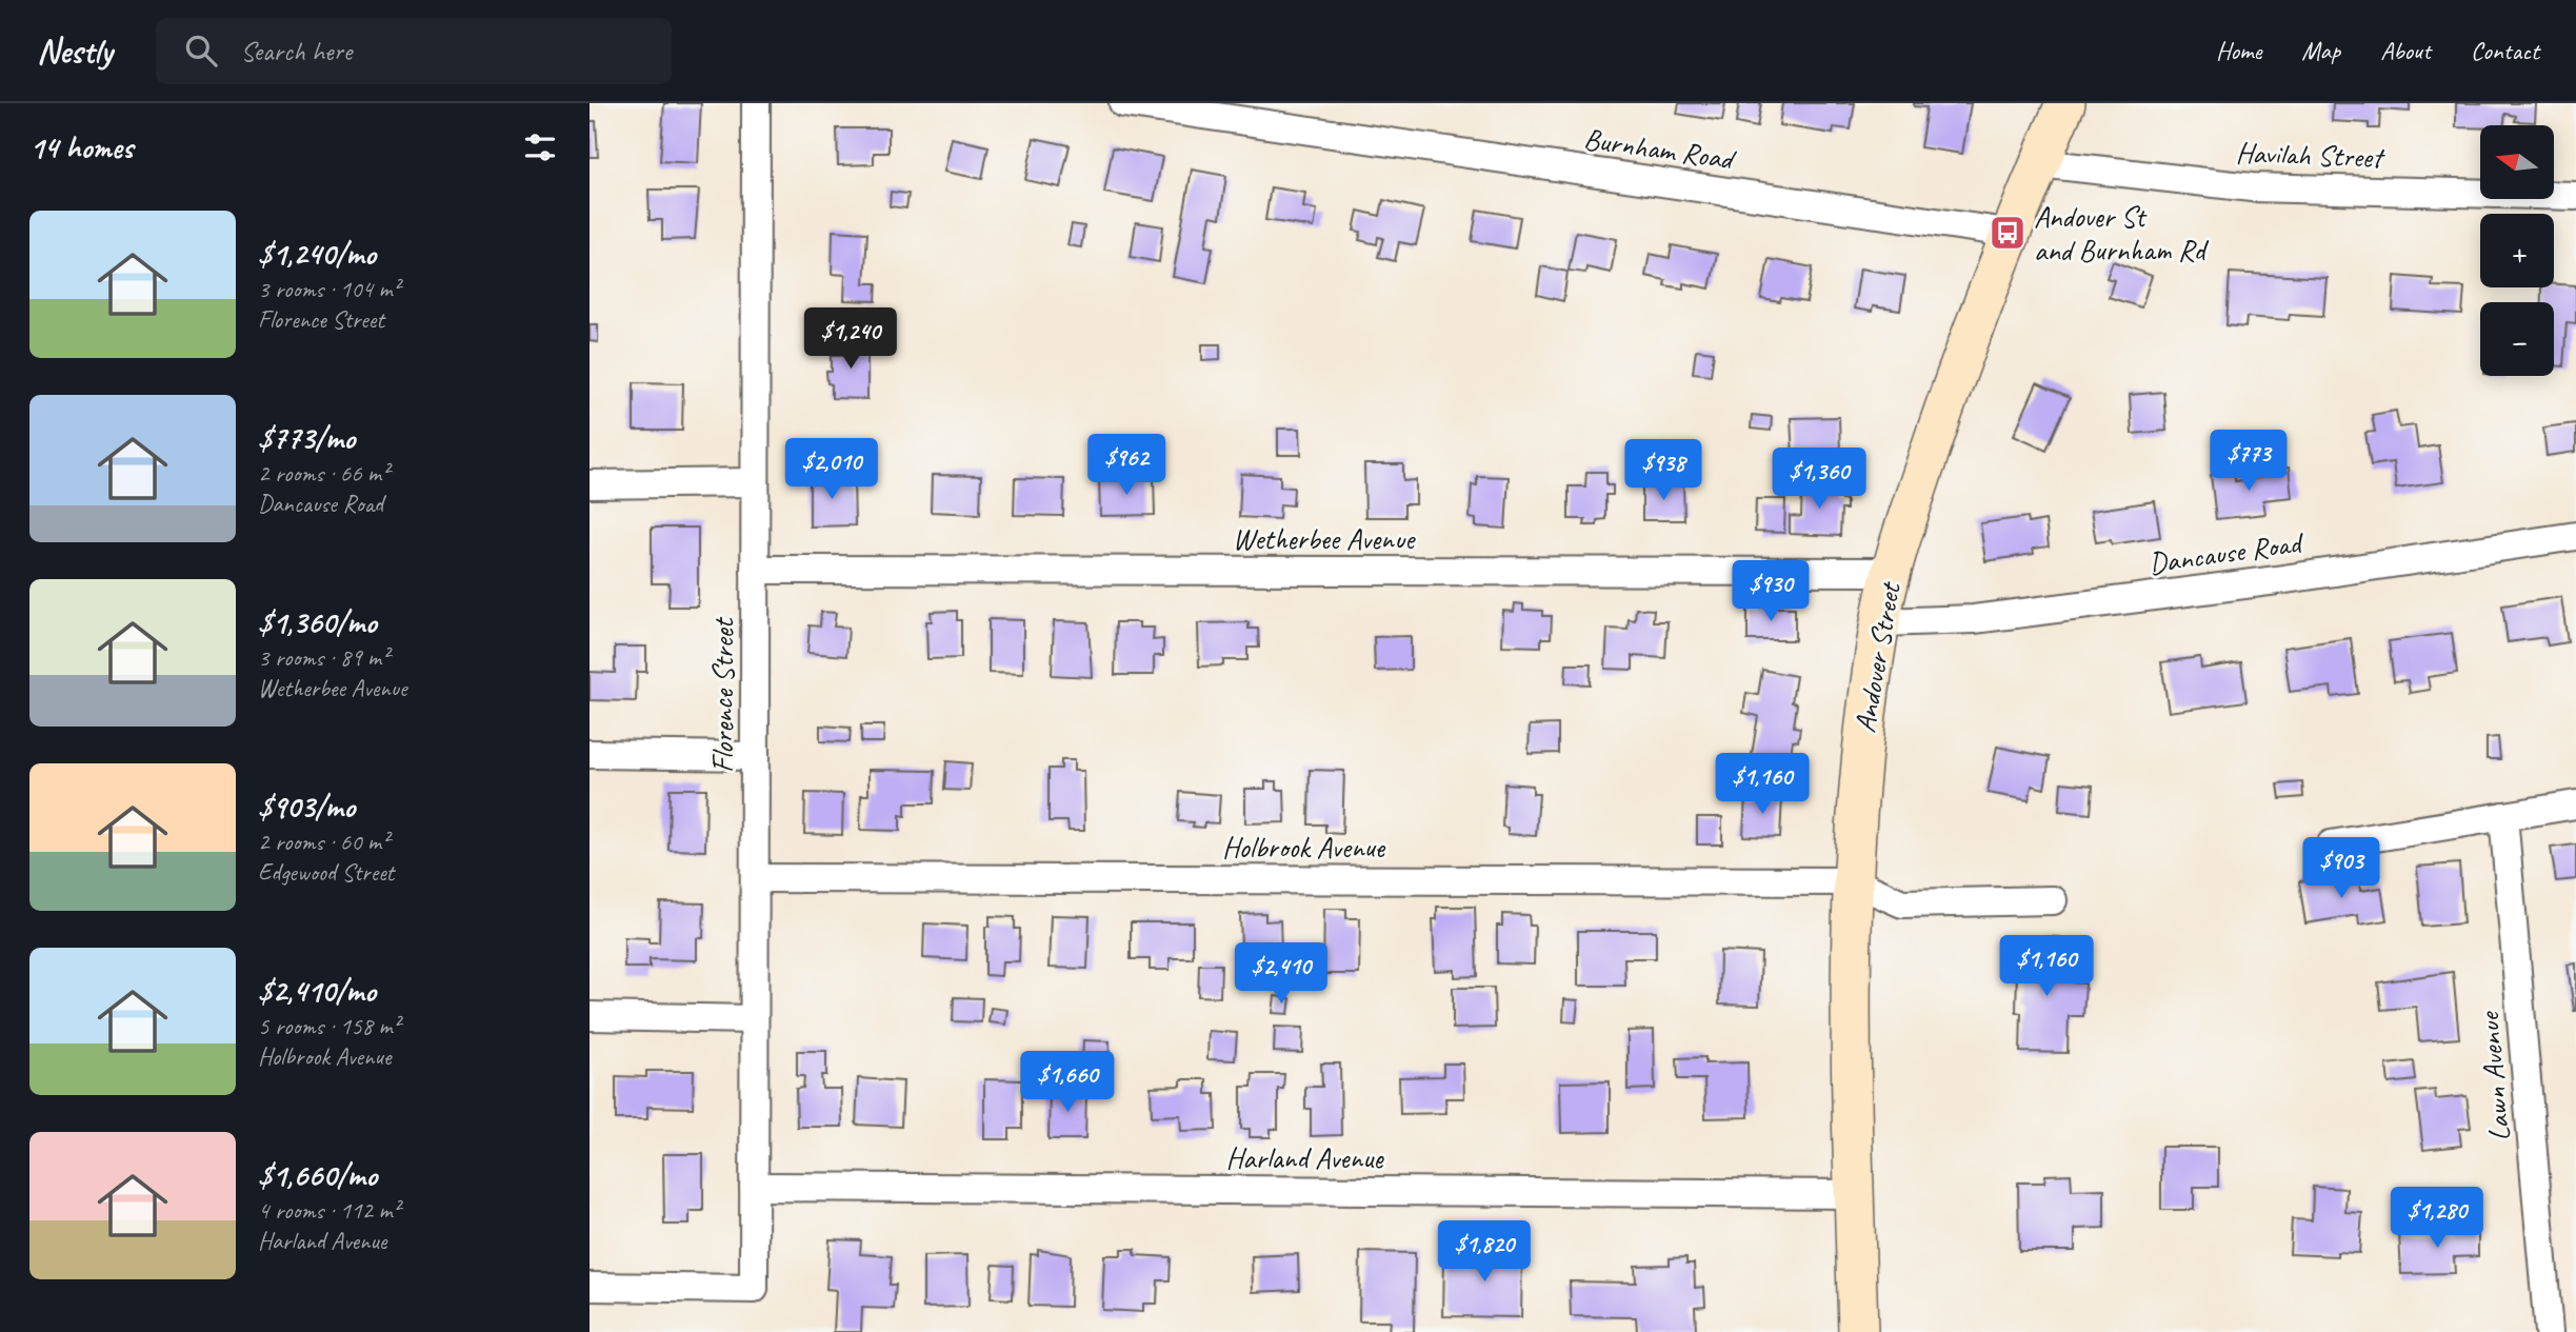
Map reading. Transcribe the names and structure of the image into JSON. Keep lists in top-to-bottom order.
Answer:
{
  "streets": {
    "main road": ["Andover Street"],
    "street": [
      "Burnham Road",
      "Havilah Street",
      "Wetherbee Avenue",
      "Dancause Road",
      "Florence Street",
      "Holbrook Avenue",
      "Lawn Avenue",
      "Harland Avenue"
    ]
  },
  "crossings": [
    ["Burnham Road", "Andover Street"],
    ["Havilah Street", "Andover Street"],
    ["Wetherbee Avenue", "Andover Street"],
    ["Wetherbee Avenue", "Florence Street"],
    ["Dancause Road", "Andover Street"],
    ["Andover Street", "Holbrook Avenue"],
    ["Andover Street", "Harland Avenue"],
    ["Florence Street", "Holbrook Avenue"],
    ["Florence Street", "Harland Avenue"]
  ],
  "places": {
    "bus stop": ["Andover St and Burnham Rd"]
  },
  "north": "left",
  "page": {
    "header": "Nestly",
    "search": "Search here",
    "nav": [
      "Home",
      "Map",
      "About",
      "Contact"
    ],
    "heading": "14 homes",
    "map_buttons": ["+", "−"],
    "list": [
      {
        "name": "$1,240/mo",
        "note": "3 rooms · 104 m² · Florence Street"
      },
      {
        "name": "$773/mo",
        "note": "2 rooms · 66 m² · Dancause Road"
      },
      {
        "name": "$1,360/mo",
        "note": "3 rooms · 89 m² · Wetherbee Avenue"
      },
      {
        "name": "$903/mo",
        "note": "2 rooms · 60 m² · Edgewood Street"
      },
      {
        "name": "$2,410/mo",
        "note": "5 rooms · 158 m² · Holbrook Avenue"
      },
      {
        "name": "$1,660/mo",
        "note": "4 rooms · 112 m² · Harland Avenue"
      }
    ],
    "price": [
      "$1,240",
      "$773",
      "$962",
      "$2,010",
      "$938",
      "$1,360",
      "$930",
      "$1,160",
      "$903",
      "$1,160",
      "$2,410",
      "$1,660",
      "$1,280",
      "$1,820"
    ]
  }
}
